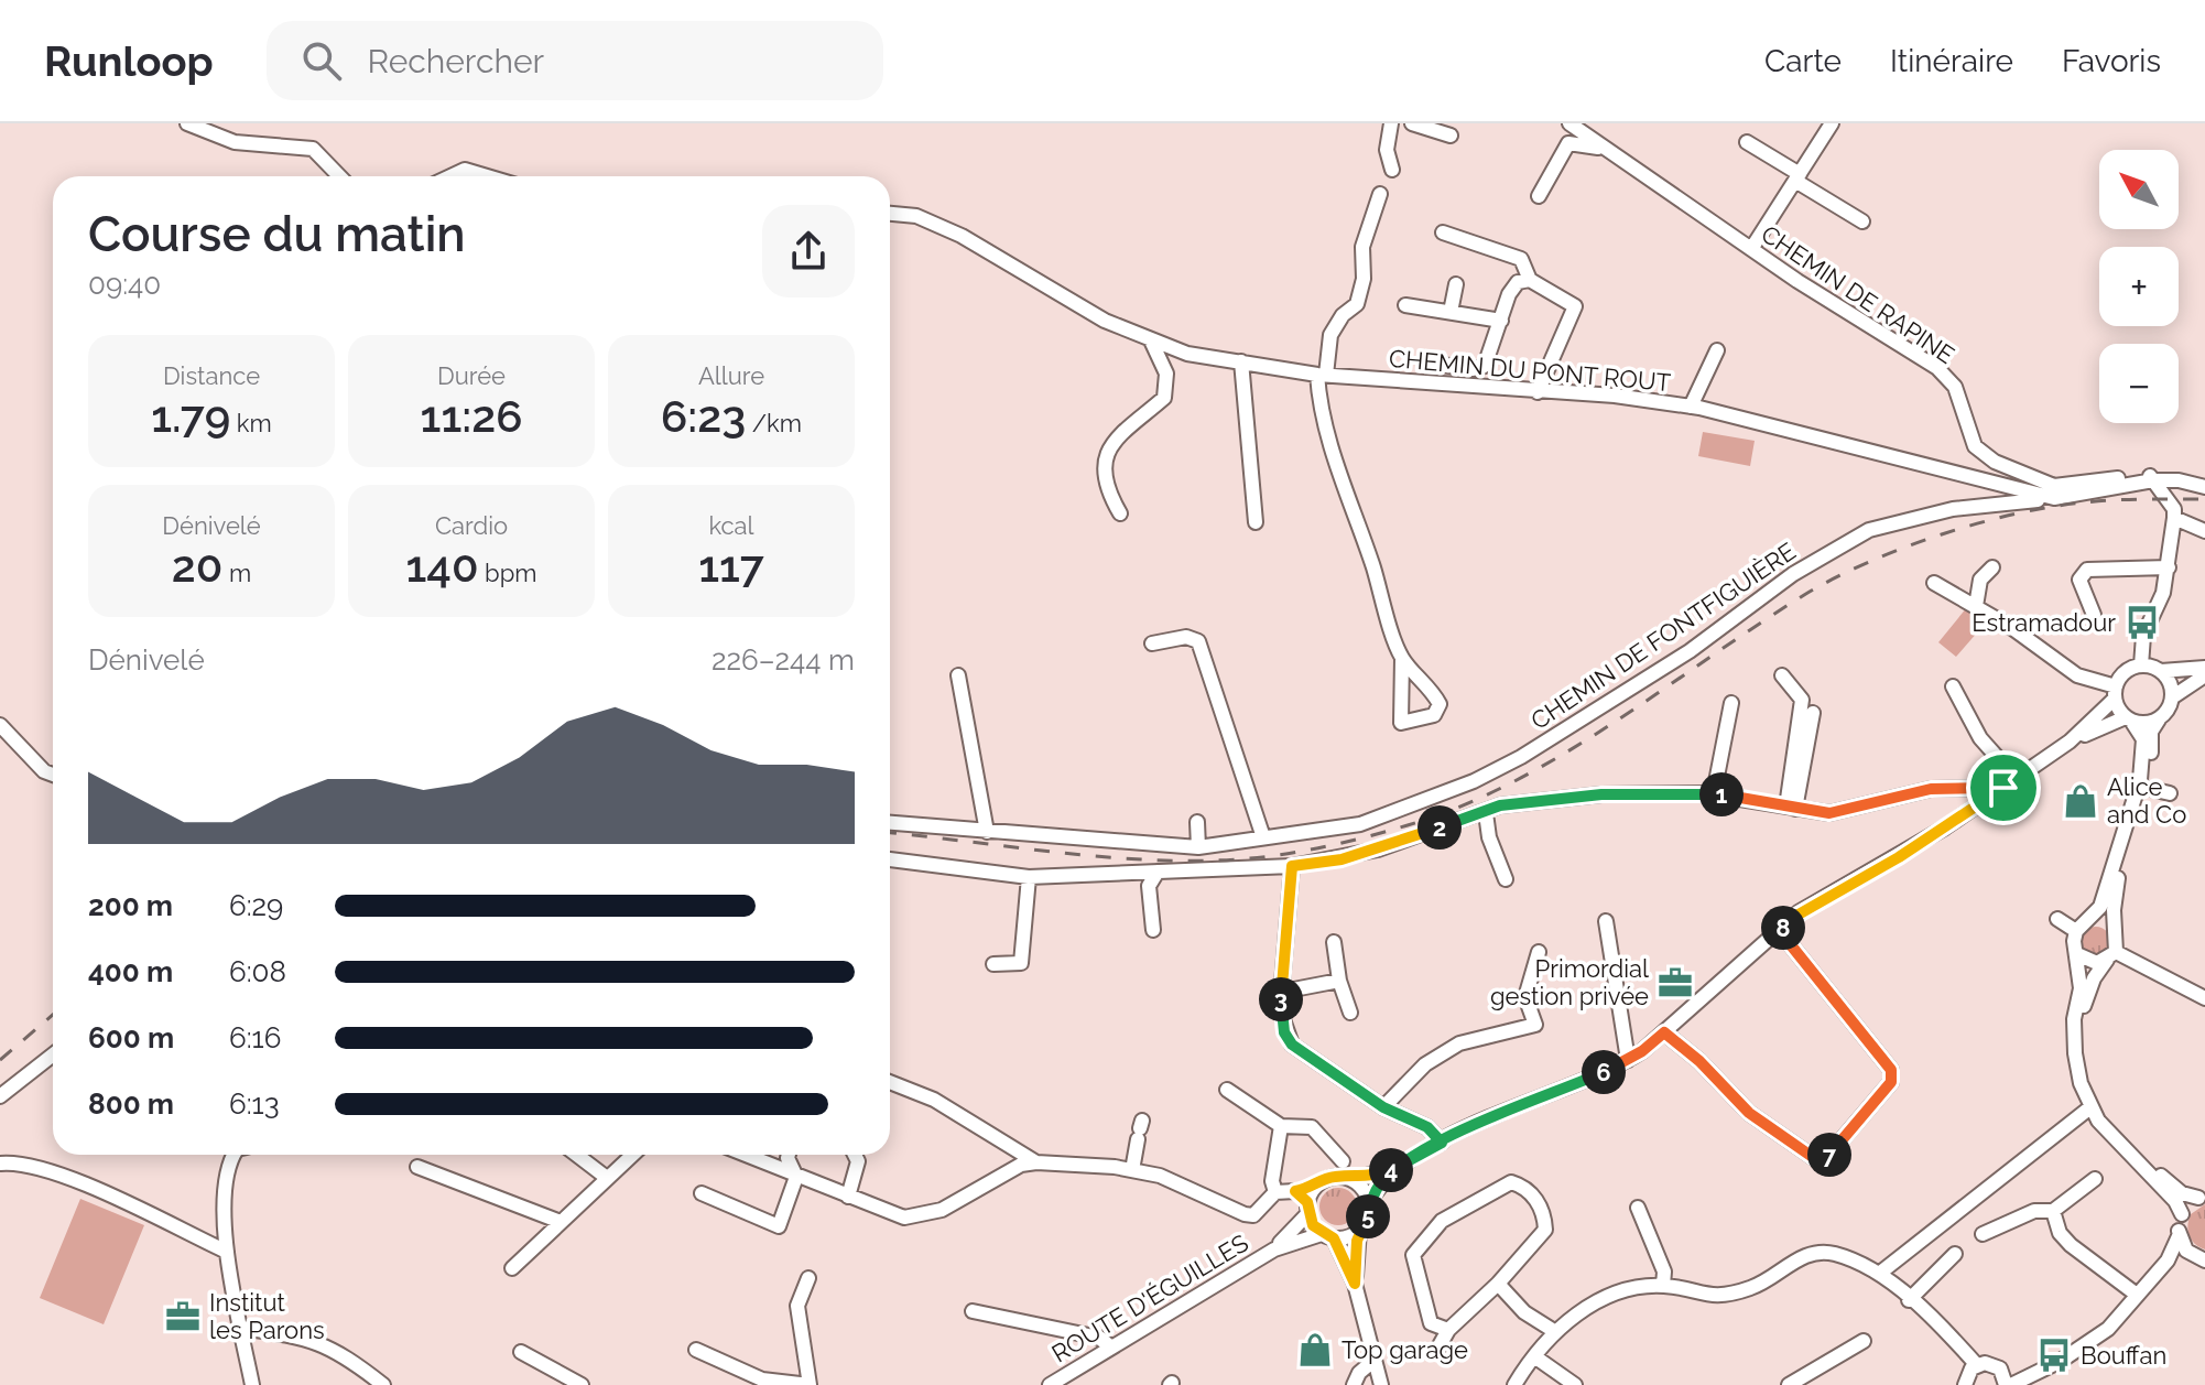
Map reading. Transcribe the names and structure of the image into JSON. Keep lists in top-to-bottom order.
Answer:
{
  "streets": {
    "street": [
      "CHEMIN DE RAPINE",
      "CHEMIN DU PONT ROUT",
      "CHEMIN DE FONTFIGUIÈRE",
      "ROUTE D'ÉGUILLES"
    ]
  },
  "crossings": [
    ["CHEMIN DE RAPINE", "CHEMIN DU PONT ROUT"],
    ["CHEMIN DU PONT ROUT", "CHEMIN DE FONTFIGUIÈRE"]
  ],
  "places": {
    "bus stop": ["Estramadour", "Bouffan"],
    "shop": ["Alice and Co", "Top garage"],
    "office": ["Primordial gestion privée", "Institut les Parons"]
  },
  "north": "top left",
  "page": {
    "header": "Runloop",
    "search": "Rechercher",
    "nav": ["Carte", "Itinéraire", "Favoris"],
    "map_buttons": ["+", "−"],
    "heading": ["Course du matin", "09:40"],
    "stats": [
      ["Distance", "1.79 km"],
      ["Durée", "11:26"],
      ["Allure", "6:23 /km"],
      ["Dénivelé", "20 m"],
      ["Cardio", "140 bpm"],
      ["kcal", "117"]
    ],
    "chart": ["Dénivelé", "226–244 m"],
    "pins": [
      "1",
      "2",
      "8",
      "3",
      "6",
      "7",
      "4",
      "5"
    ],
    "list": [
      {
        "name": "200 m",
        "note": "6:29"
      },
      {
        "name": "400 m",
        "note": "6:08"
      },
      {
        "name": "600 m",
        "note": "6:16"
      },
      {
        "name": "800 m",
        "note": "6:13"
      }
    ]
  }
}
